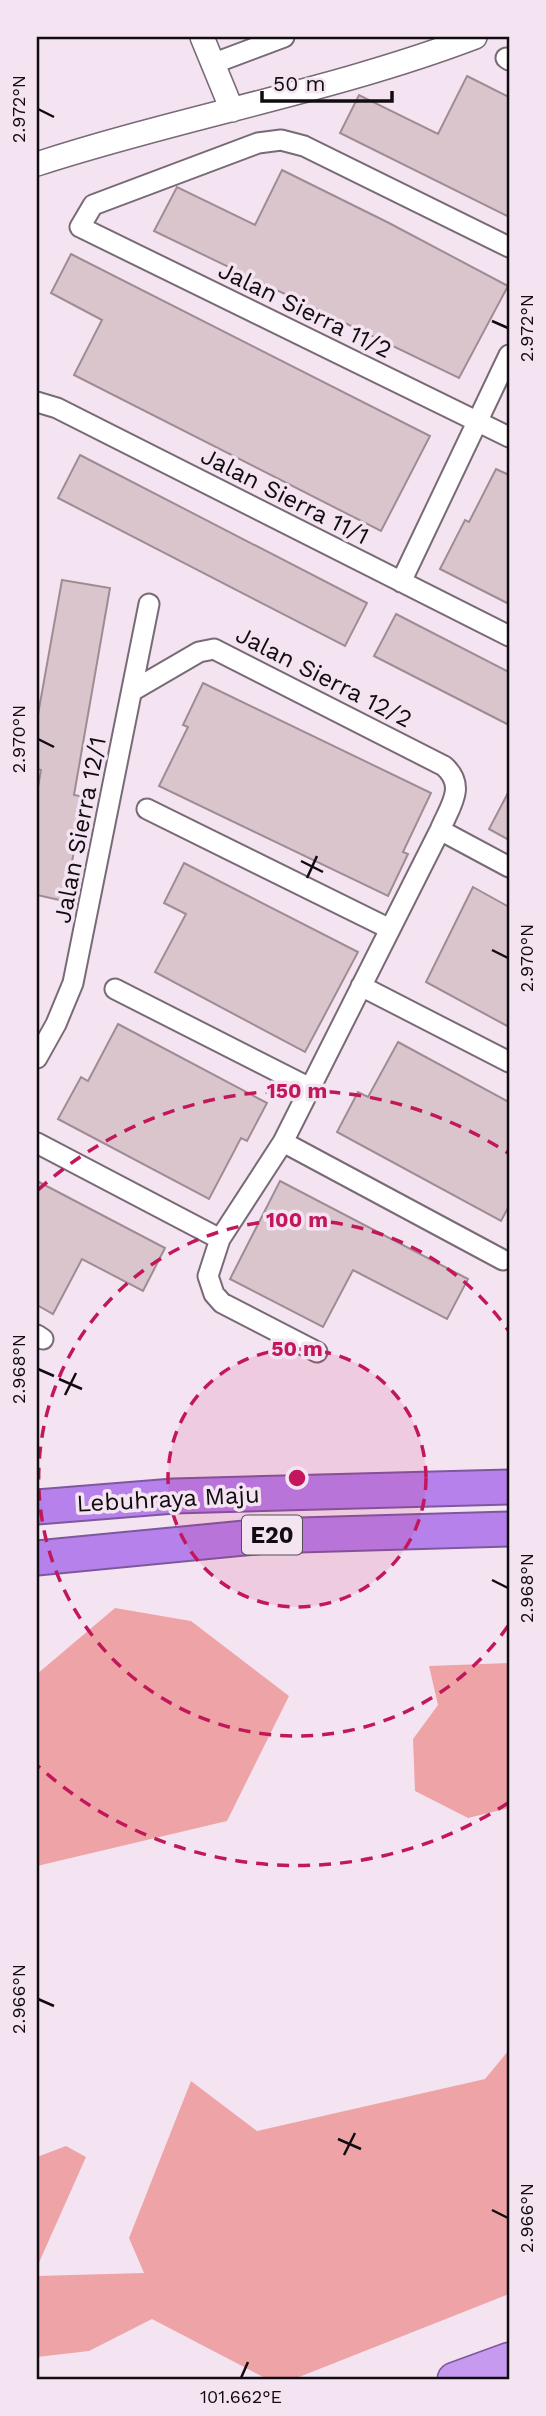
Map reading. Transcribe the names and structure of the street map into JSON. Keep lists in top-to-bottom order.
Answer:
{
  "streets": {
    "highway": ["Lebuhraya Maju", "E20"],
    "street": [
      "Jalan Sierra 11/2",
      "Jalan Sierra 11/1",
      "Jalan Sierra 12/2",
      "Jalan Sierra 12/1"
    ]
  },
  "crossings": [
    ["Jalan Sierra 12/2", "Jalan Sierra 12/1"]
  ],
  "scale_bar": "50 m",
  "coordinates": [
    "2.972°N",
    "2.970°N",
    "2.968°N",
    "2.966°N",
    "101.662°E"
  ],
  "rings": ["150 m", "100 m", "50 m"]
}
